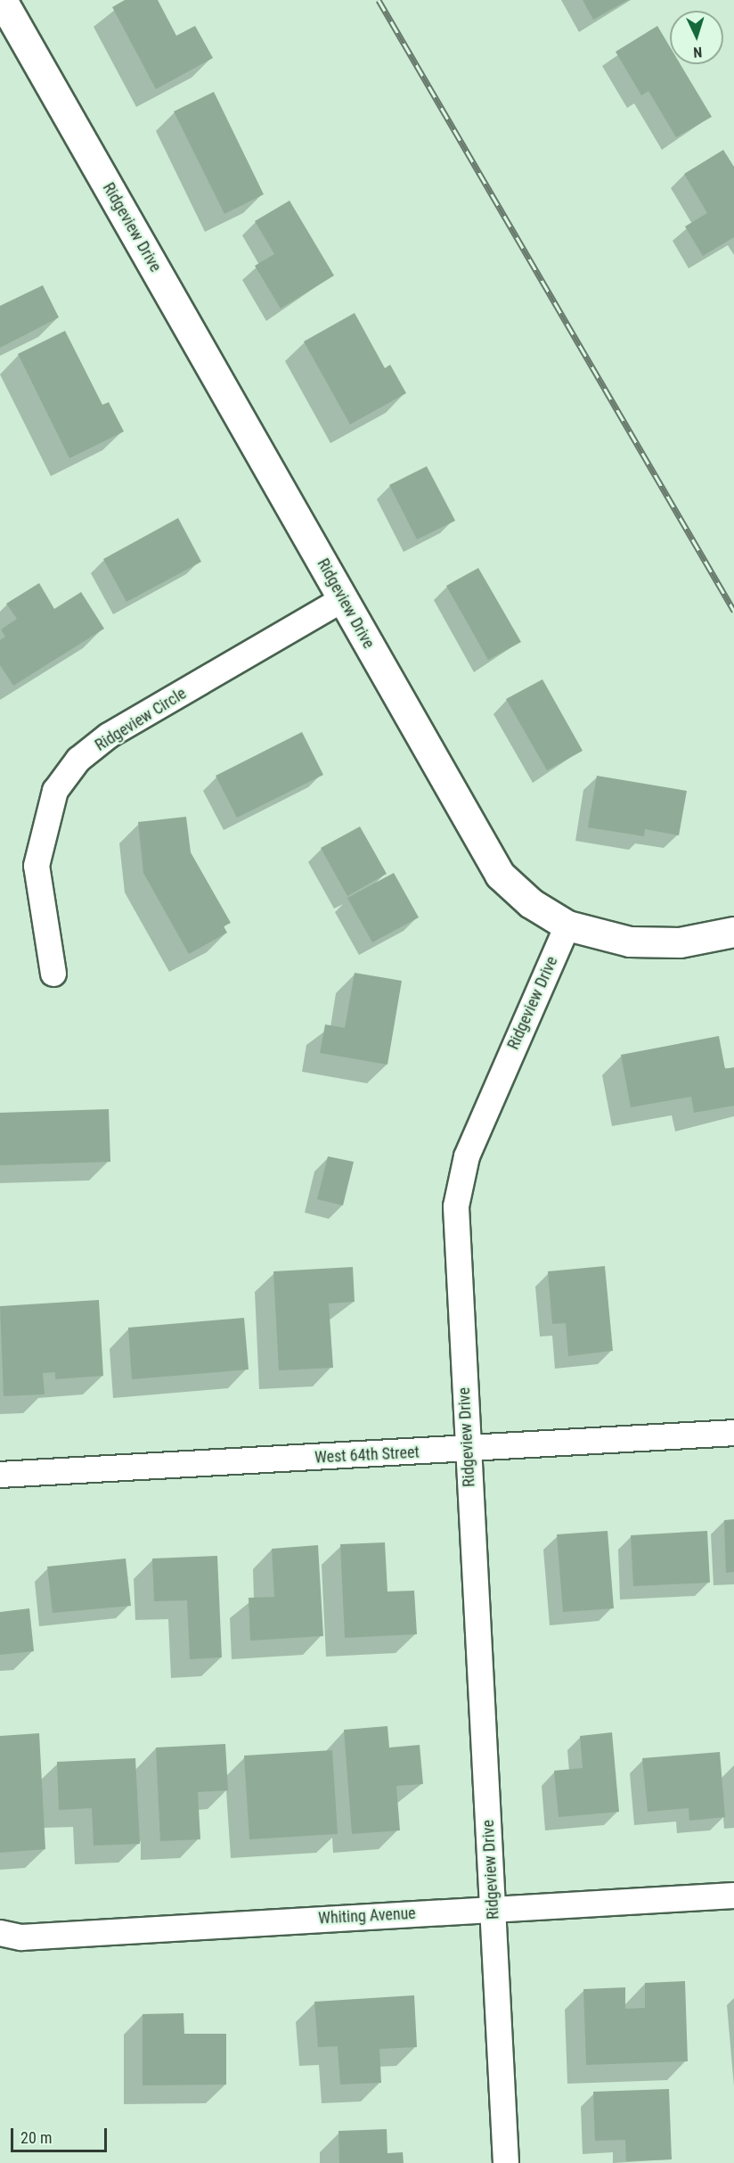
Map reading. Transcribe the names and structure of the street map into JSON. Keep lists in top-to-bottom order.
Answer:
{
  "streets": {
    "street": [
      "Ridgeview Drive",
      "Ridgeview Circle",
      "West 64th Street",
      "Whiting Avenue"
    ]
  },
  "crossings": [
    ["Ridgeview Drive", "Ridgeview Circle"],
    ["Ridgeview Drive", "West 64th Street"],
    ["Ridgeview Drive", "Whiting Avenue"]
  ],
  "scale_bar": "20 m",
  "north": "bottom"
}
